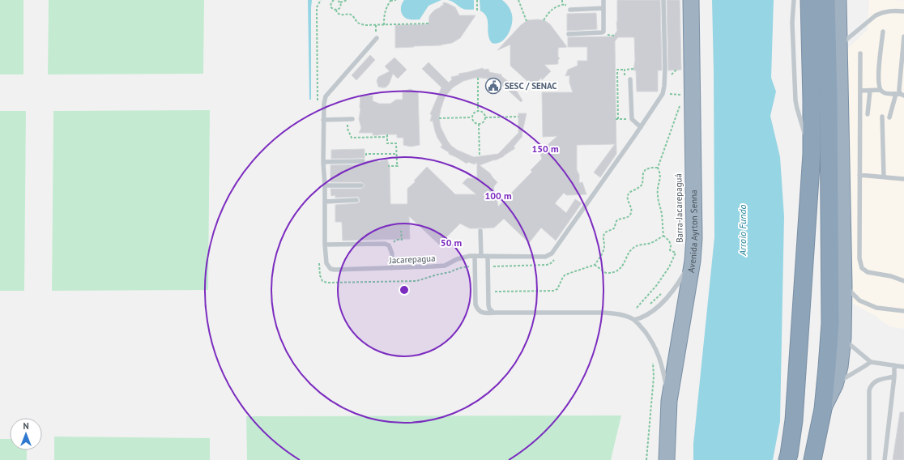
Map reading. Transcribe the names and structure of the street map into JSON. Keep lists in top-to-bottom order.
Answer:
{
  "streets": {
    "highway": ["Avenida Ayrton Senna"],
    "lane": ["Jacarepagua"]
  },
  "water": ["Arroio Fundo"],
  "places": {
    "public building": ["SESC / SENAC"]
  },
  "north": "top",
  "rings": ["150 m", "100 m", "50 m"]
}
